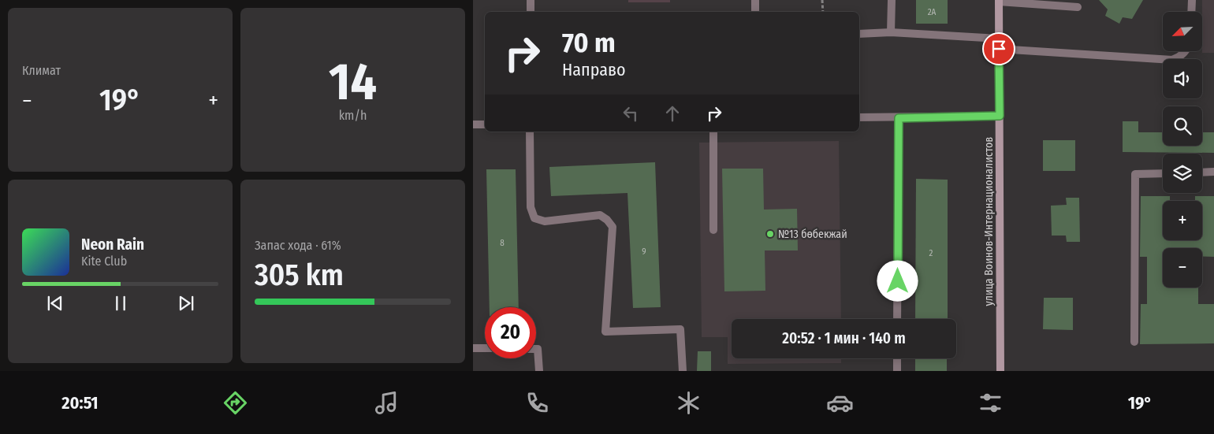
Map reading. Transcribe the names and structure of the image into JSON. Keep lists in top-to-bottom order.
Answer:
{
  "streets": {
    "main road": ["улица Воинов-Интернационалистов"]
  },
  "places": ["№13 бөбекжай"],
  "house_numbers": [
    "2А",
    "8",
    "9",
    "2"
  ],
  "north": "bottom left",
  "page": {
    "tile": [
      "Климат",
      ["14", "km/h"],
      ["Запас хода · 61%", "305 km"]
    ],
    "map_buttons": ["+", "−"],
    "turn": ["70 m", "Направо"],
    "heat": ["−", "19°", "+"],
    "song": ["Neon Rain", "Kite Club"],
    "limit": "20",
    "trip": "20:52 · 1 мин · 140 m",
    "tabs": ["20:51", "19°"]
  }
}
